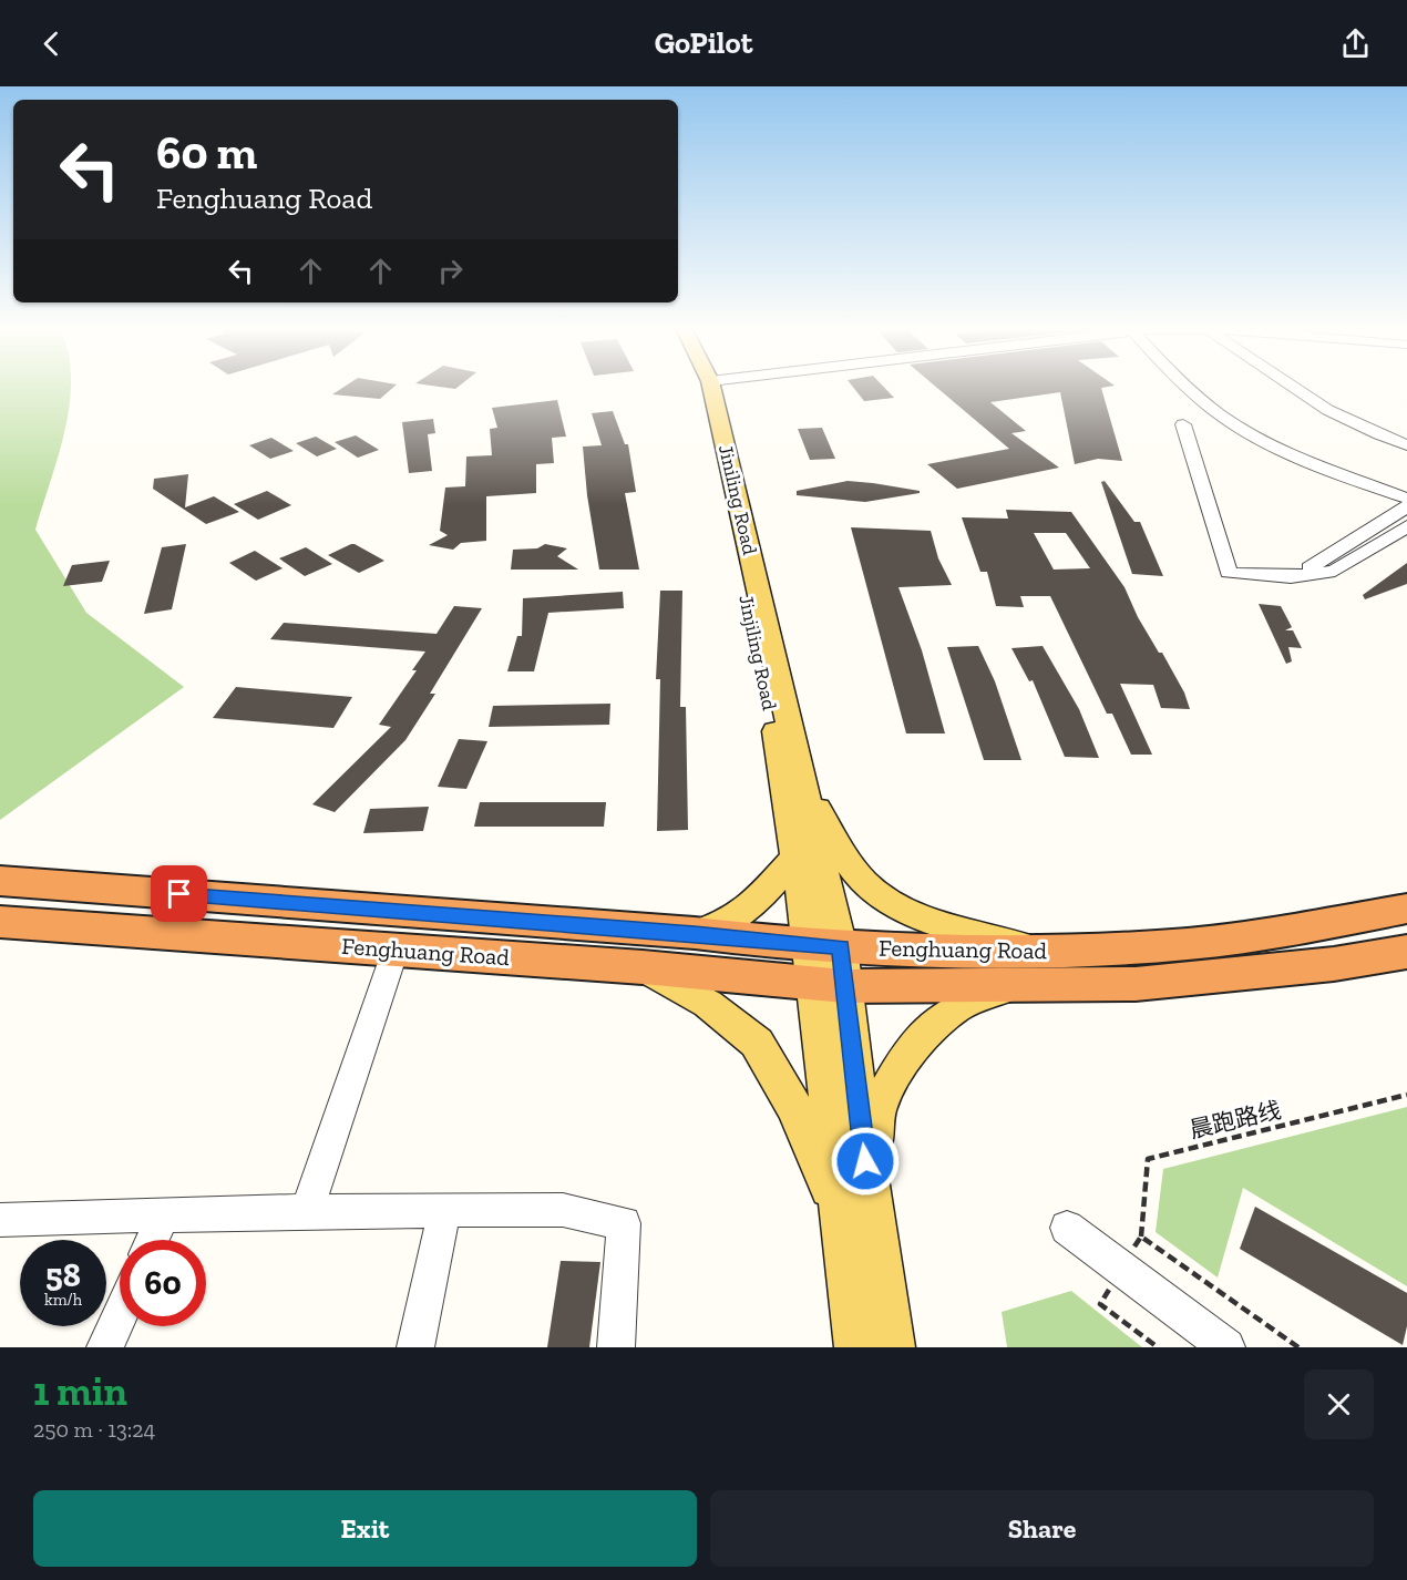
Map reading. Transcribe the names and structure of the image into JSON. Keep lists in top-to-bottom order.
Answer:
{
  "streets": {
    "highway": ["Fenghuang Road"],
    "main road": ["Jiniling Road", "Jinjiling Road"],
    "path": ["晨跑路线"]
  },
  "crossings": [
    ["Jiniling Road", "Jinjiling Road"],
    ["Jiniling Road", "Fenghuang Road"],
    ["Jinjiling Road", "Fenghuang Road"]
  ],
  "page": {
    "header": "GoPilot",
    "turn": ["60 m", "Fenghuang Road"],
    "speed": "58 km/h",
    "limit": "60",
    "heading": ["1 min", "250 m · 13:24"],
    "buttons": ["Exit", "Share"]
  }
}
